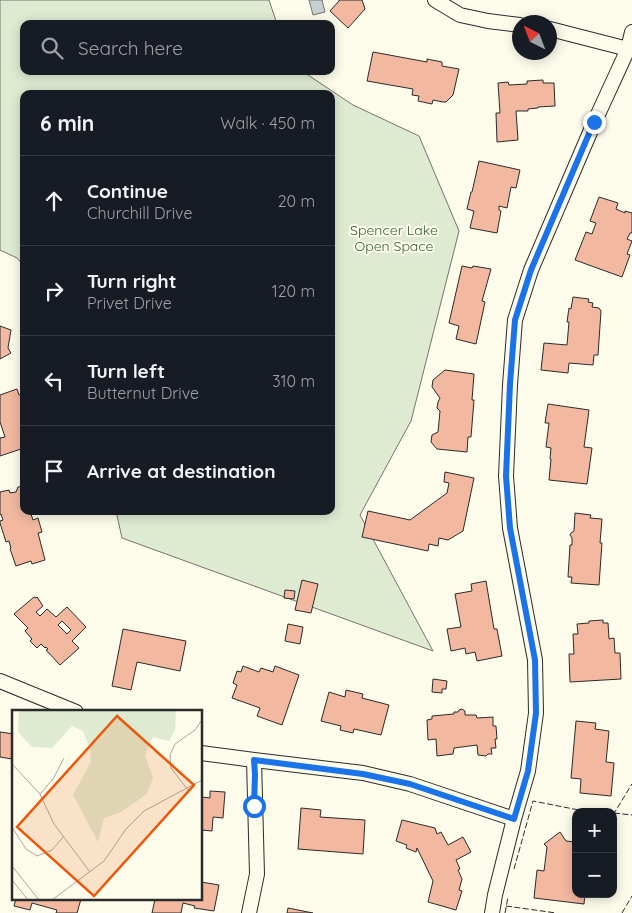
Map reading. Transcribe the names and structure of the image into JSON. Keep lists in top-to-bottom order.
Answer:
{
  "parks": ["Spencer Lake Open Space"],
  "north": "top left",
  "page": {
    "search": "Search here",
    "heading": ["6 min", "Walk · 450 m"],
    "list": [
      ["Continue", "Churchill Drive", "20 m"],
      ["Turn right", "Privet Drive", "120 m"],
      ["Turn left", "Butternut Drive", "310 m"],
      "Arrive at destination"
    ],
    "map_buttons": ["+", "−"]
  }
}
